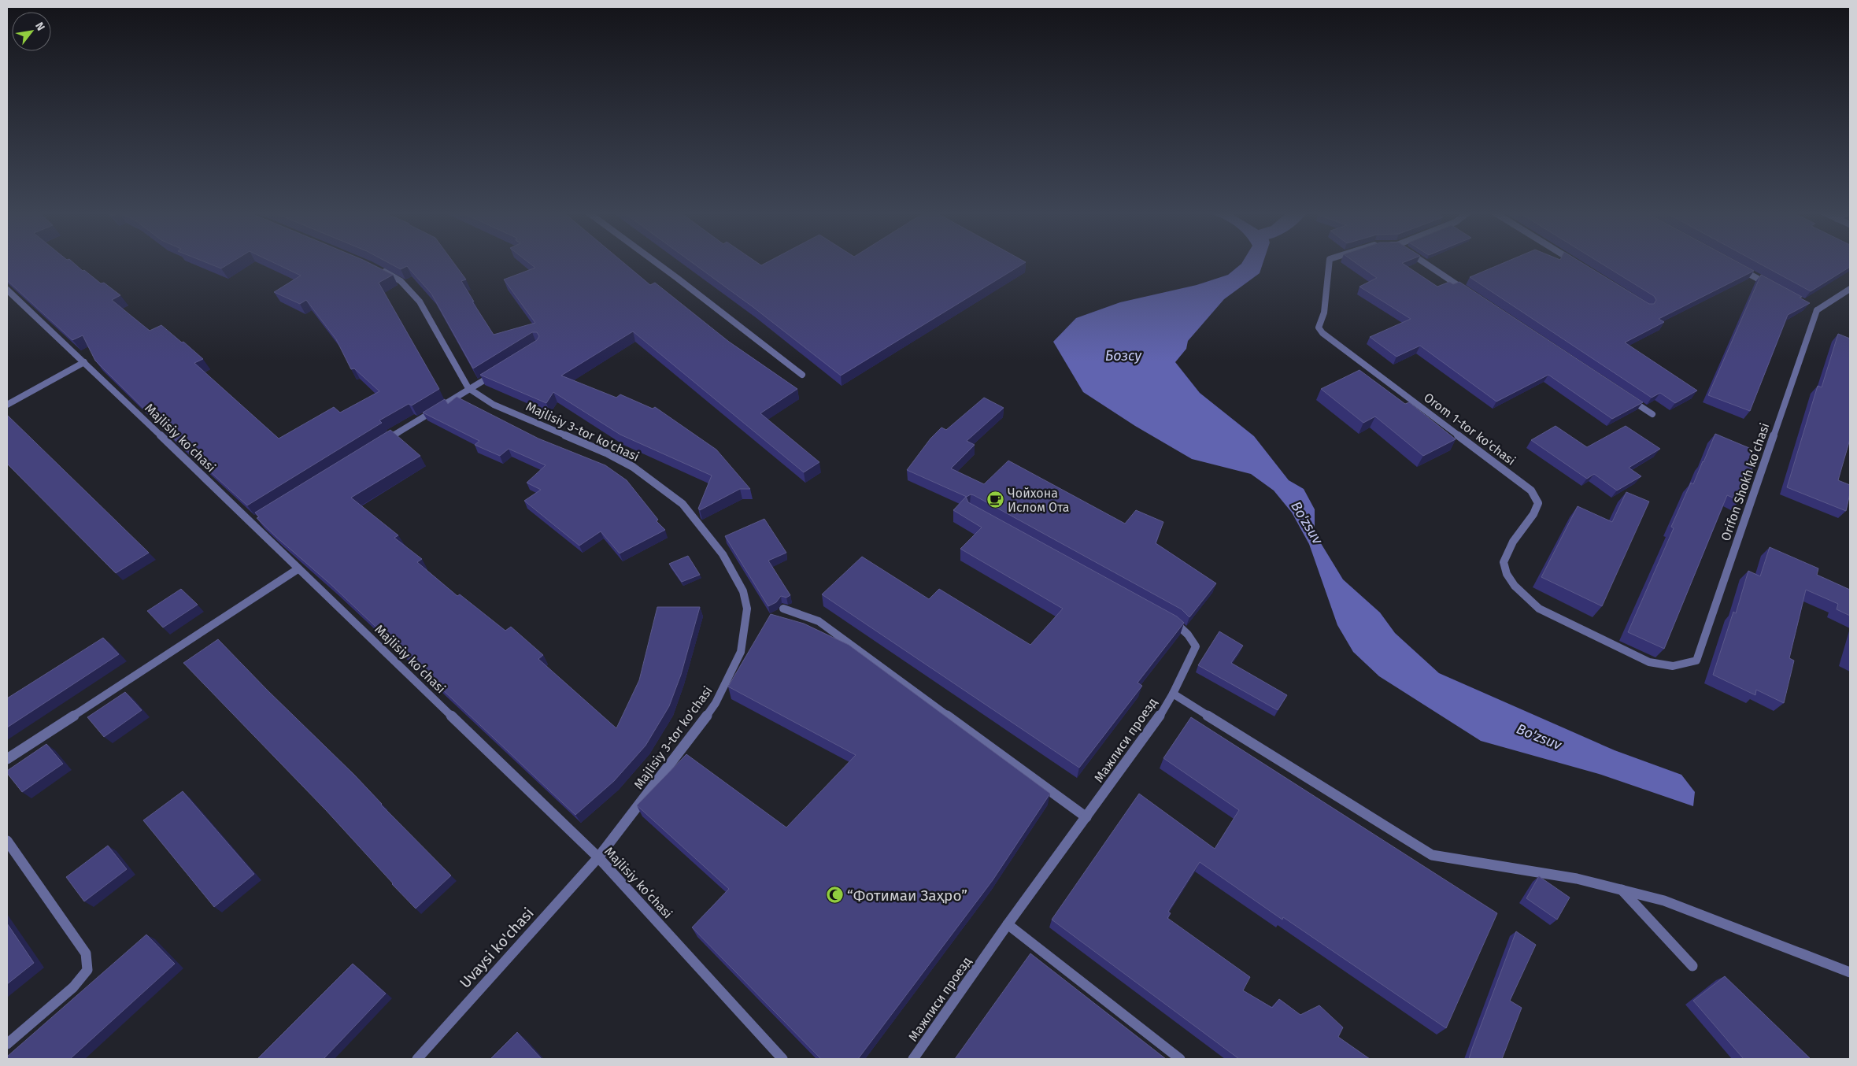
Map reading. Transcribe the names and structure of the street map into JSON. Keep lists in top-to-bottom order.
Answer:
{
  "streets": {
    "street": [
      "Orom 1-tor ko'chasi",
      "Majlisiy 3-tor ko'chasi",
      "Majlisiy koʻchasi",
      "Orifon Shokh koʻchasi",
      "Мажлиси проезд",
      "Uvaysi ko'chasi"
    ]
  },
  "crossings": [
    ["Orom 1-tor ko'chasi", "Orifon Shokh koʻchasi"],
    ["Majlisiy 3-tor ko'chasi", "Majlisiy koʻchasi"],
    ["Majlisiy 3-tor ko'chasi", "Uvaysi ko'chasi"],
    ["Majlisiy koʻchasi", "Uvaysi ko'chasi"]
  ],
  "water": ["Бозсу", "Bo'zsuv"],
  "places": {
    "cafe": ["Чойхона Ислом Ота"],
    "mosque": ["“Фотимаи Заҳро”"]
  },
  "north": "top right"
}
